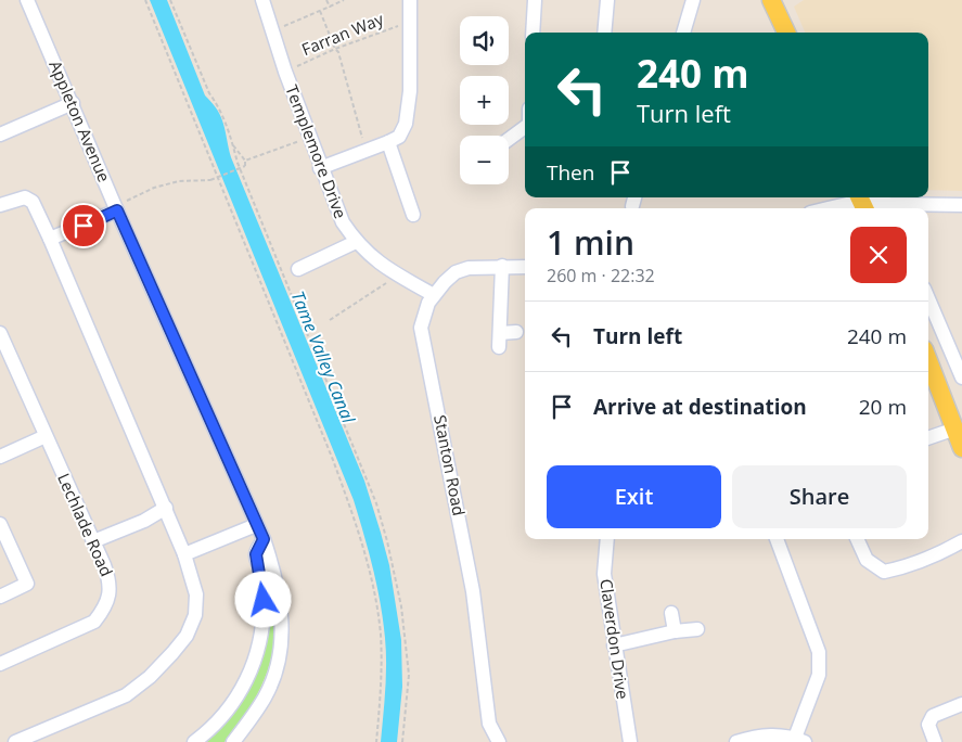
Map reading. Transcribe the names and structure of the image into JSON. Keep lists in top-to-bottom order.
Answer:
{
  "streets": {
    "street": [
      "Appleton Avenue",
      "Templemore Drive",
      "Stanton Road",
      "Lechlade Road",
      "Claverdon Drive"
    ],
    "path": ["Farran Way"]
  },
  "crossings": [
    ["Farran Way", "Templemore Drive"],
    ["Templemore Drive", "Stanton Road"]
  ],
  "water": ["Tame Valley Canal"],
  "page": {
    "map_buttons": ["+", "−"],
    "turn": ["240 m", "Turn left"],
    "then": "Then",
    "heading": ["1 min", "260 m · 22:32"],
    "list": [
      {
        "name": "Turn left",
        "value": "240 m"
      },
      {
        "name": "Arrive at destination",
        "value": "20 m"
      }
    ],
    "buttons": ["Exit", "Share"]
  }
}
